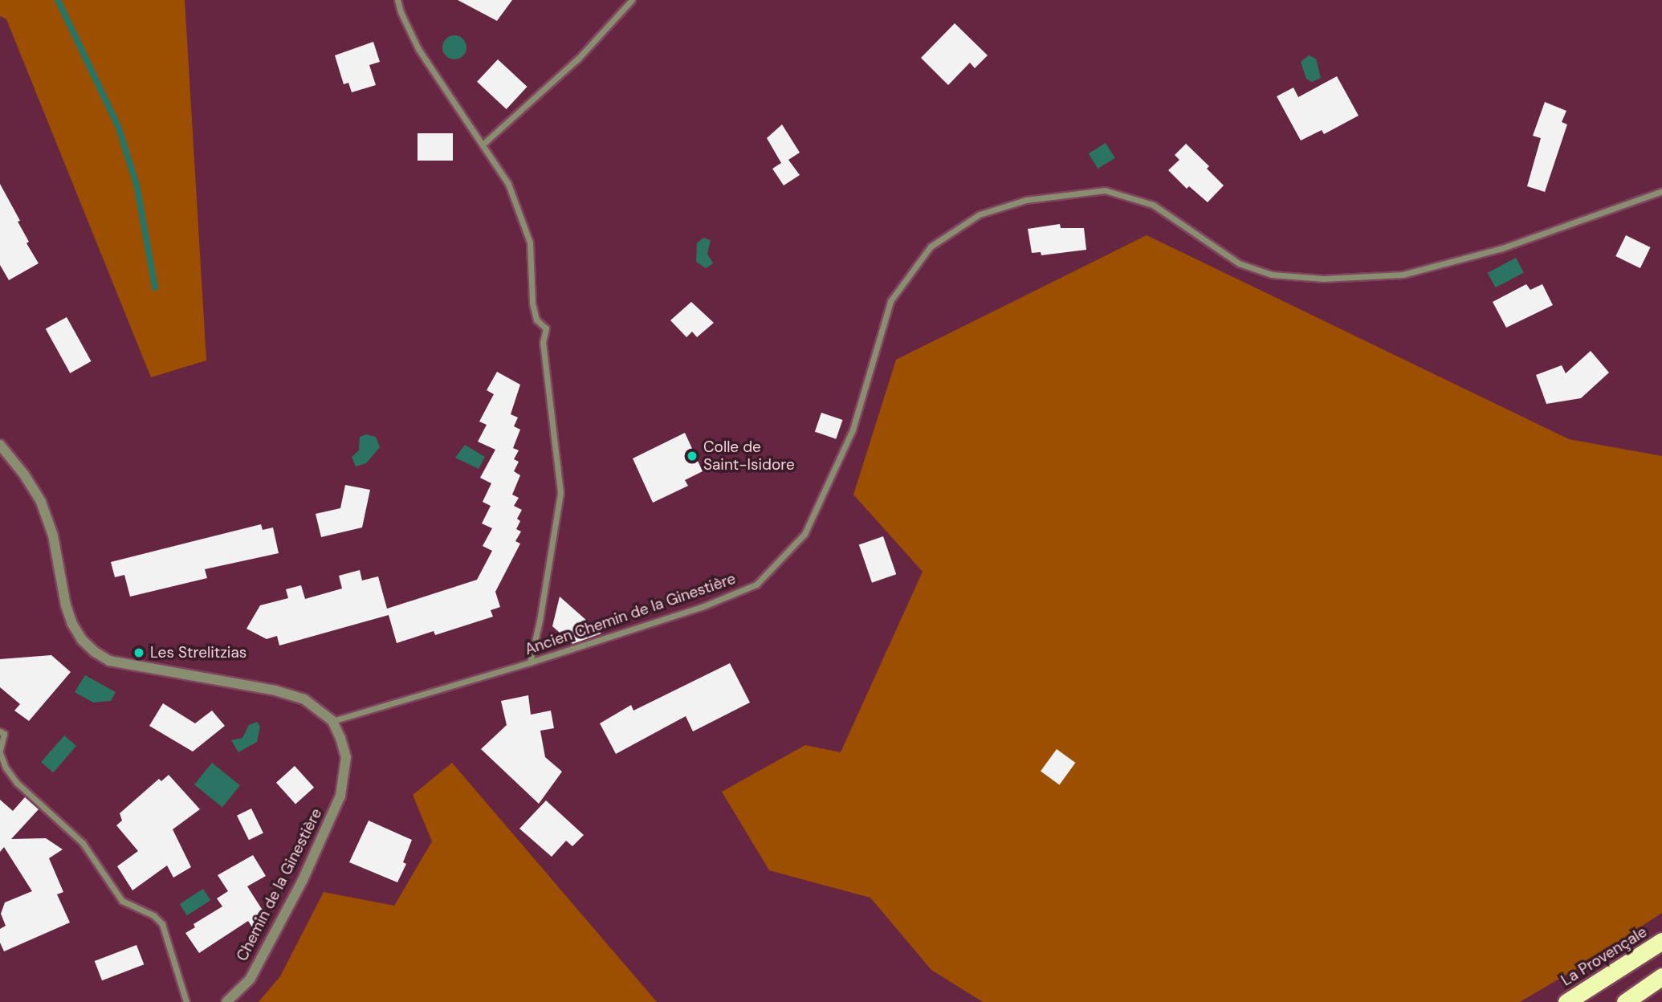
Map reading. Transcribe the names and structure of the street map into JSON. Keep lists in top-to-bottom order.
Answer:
{
  "streets": {
    "highway": ["La Provençale"],
    "street": ["Ancien Chemin de la Ginestière", "Chemin de la Ginestière"]
  },
  "crossings": [
    ["Ancien Chemin de la Ginestière", "Chemin de la Ginestière"]
  ],
  "places": ["Colle de Saint-Isidore", "Les Strelitzias"]
}
